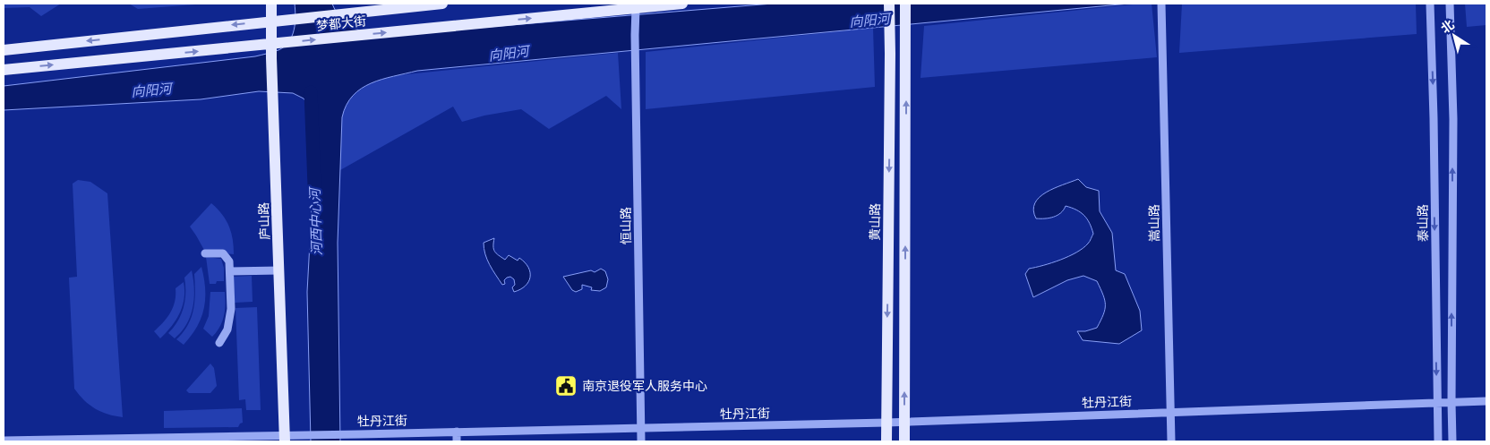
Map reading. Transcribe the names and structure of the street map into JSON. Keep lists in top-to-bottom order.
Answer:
{
  "streets": {
    "main road": ["梦都大街", "庐山路", "黄山路"],
    "street": [
      "嵩山路",
      "泰山路",
      "恒山路",
      "牡丹江街"
    ]
  },
  "crossings": [
    ["梦都大街", "庐山路"],
    ["梦都大街", "恒山路"],
    ["庐山路", "牡丹江街"],
    ["黄山路", "牡丹江街"],
    ["嵩山路", "牡丹江街"],
    ["泰山路", "牡丹江街"],
    ["恒山路", "牡丹江街"]
  ],
  "water": ["向阳河", "河西中心河"],
  "places": {
    "public building": ["南京退役军人服务中心"]
  },
  "north": "top left"
}
